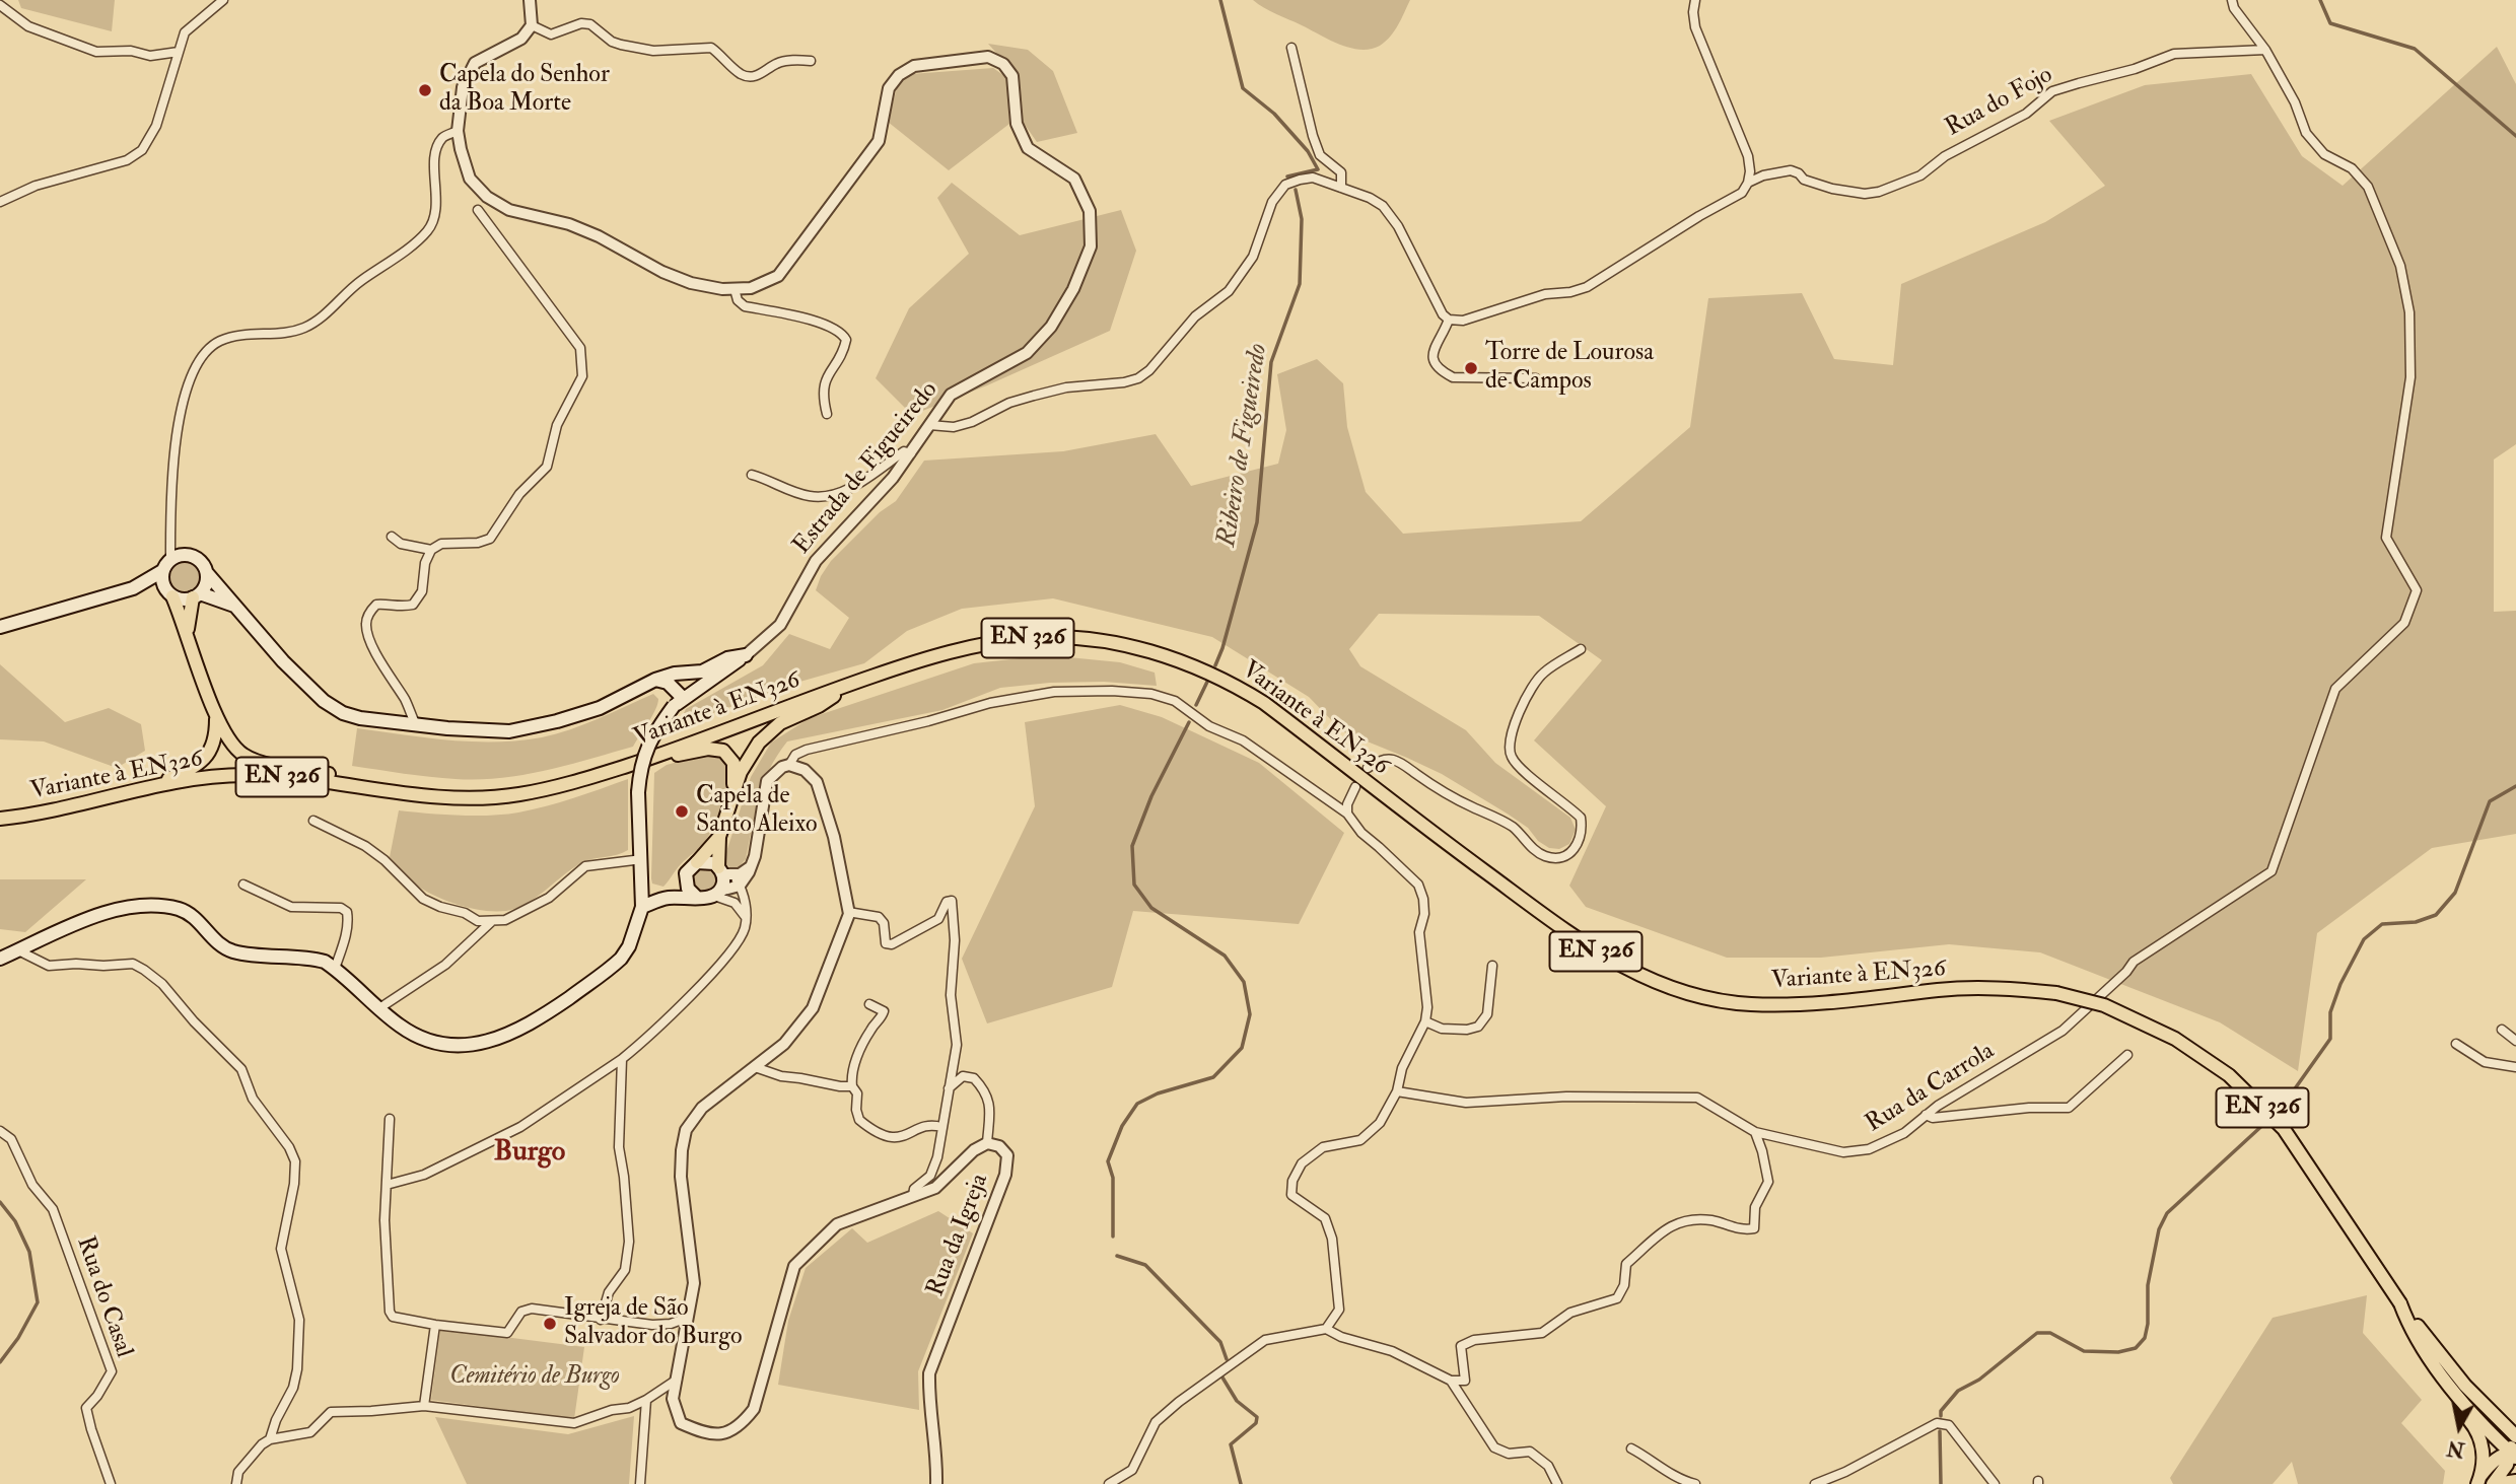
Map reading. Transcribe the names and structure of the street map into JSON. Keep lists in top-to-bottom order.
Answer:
{
  "streets": {
    "main road": ["Estrada de Figueiredo", "EN 326", "Variante à EN326"],
    "street": [
      "Rua do Fojo",
      "Rua da Carrola",
      "Rua da Igreja",
      "Rua do Casal"
    ]
  },
  "crossings": [
    ["Rua do Fojo", "Rua da Carrola"]
  ],
  "districts": ["Burgo"],
  "water": ["Ribeiro de Figueiredo"],
  "parks": ["Cemitério de Burgo"],
  "places": [
    "Capela do Senhor da Boa Morte",
    "Torre de Lourosa de Campos",
    "Capela de Santo Aleixo",
    "Igreja de São Salvador do Burgo"
  ],
  "north": "bottom"
}
